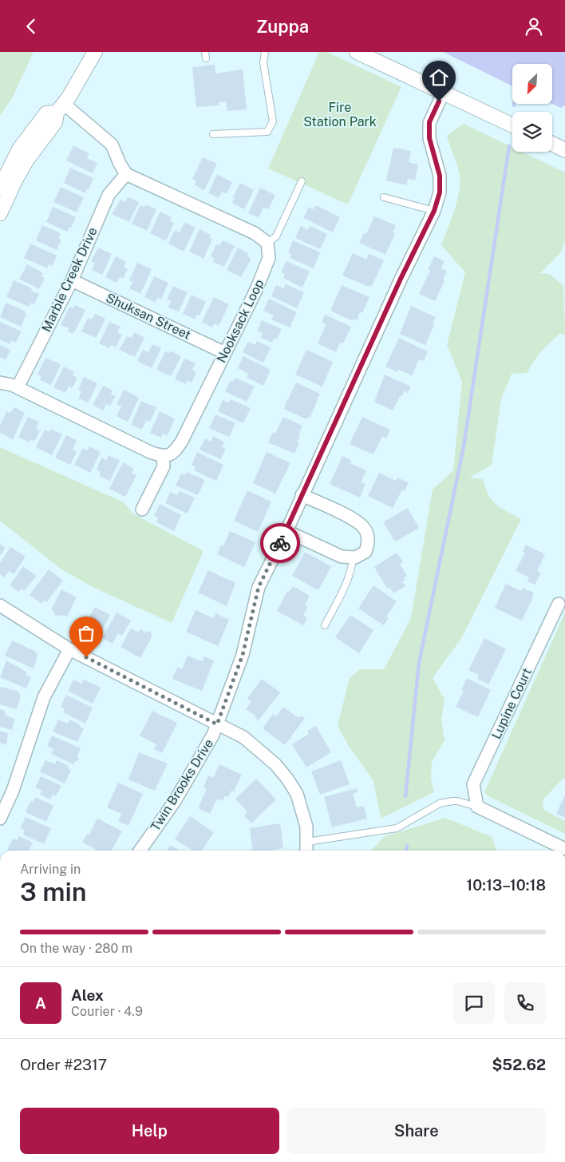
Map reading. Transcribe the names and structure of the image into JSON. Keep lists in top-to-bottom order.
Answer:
{
  "streets": {
    "street": [
      "Marble Creek Drive",
      "Shuksan Street",
      "Nooksack Loop",
      "Lupine Court",
      "Twin Brooks Drive"
    ]
  },
  "crossings": [
    ["Marble Creek Drive", "Shuksan Street"],
    ["Shuksan Street", "Nooksack Loop"]
  ],
  "parks": ["Fire Station Park"],
  "north": "bottom left",
  "page": {
    "header": "Zuppa",
    "heading": ["3 min", "Arriving in", "10:13–10:18"],
    "panel": [
      "Alex",
      "Courier · 4.9",
      "Order #2317",
      "$52.62"
    ],
    "bar": "On the way · 280 m",
    "round": "A",
    "buttons": ["Help", "Share"]
  }
}
